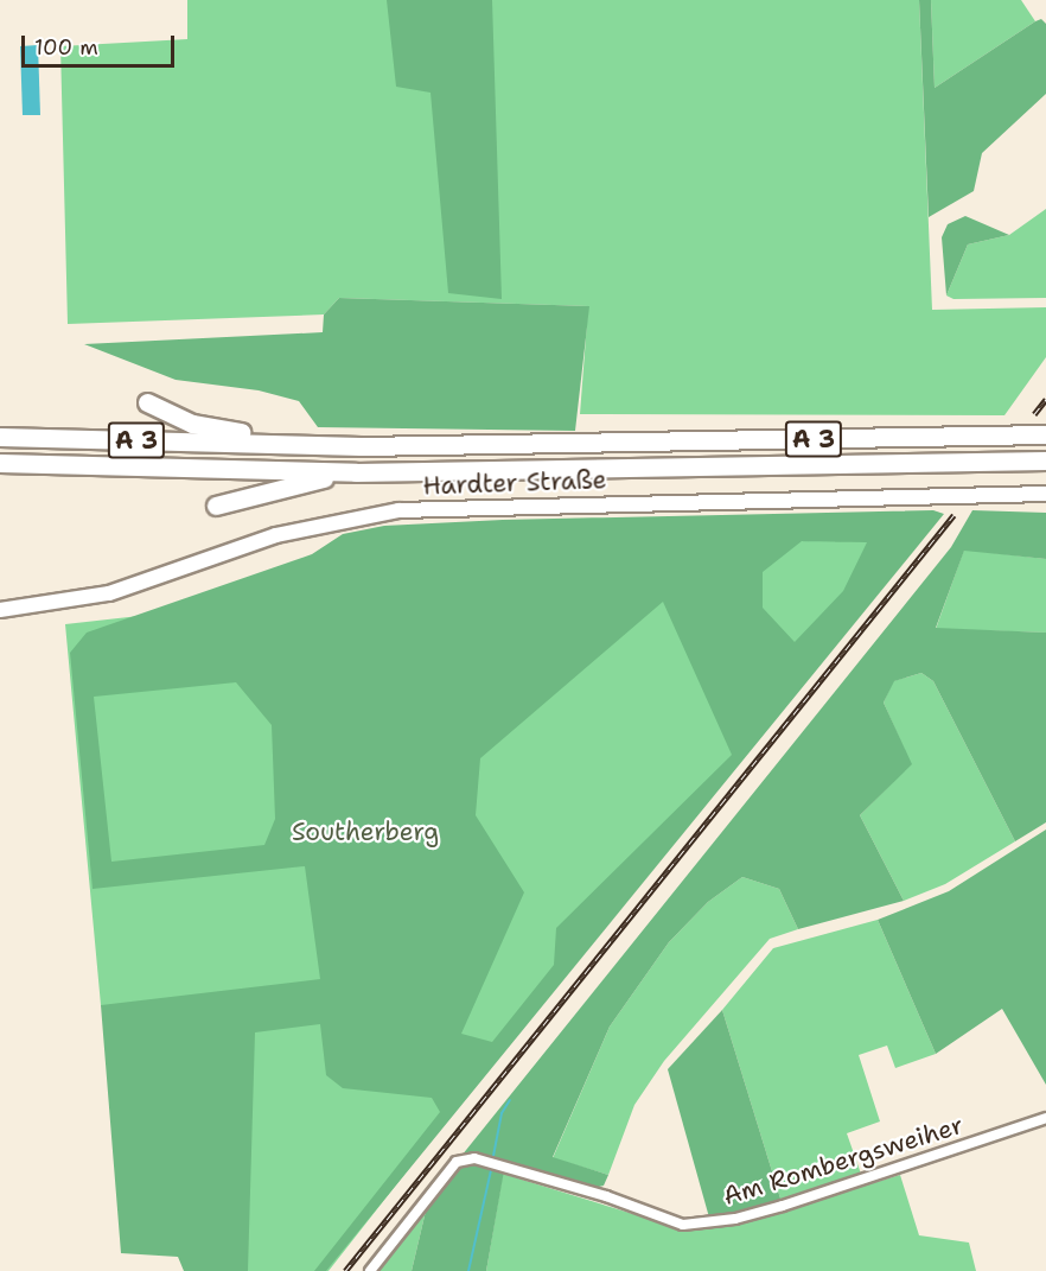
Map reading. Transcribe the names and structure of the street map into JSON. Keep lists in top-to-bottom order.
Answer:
{
  "streets": {
    "highway": ["A 3"],
    "main road": ["Hardter Straße"],
    "street": ["Am Rombergsweiher"]
  },
  "parks": ["Southerberg"],
  "scale_bar": "100 m"
}
